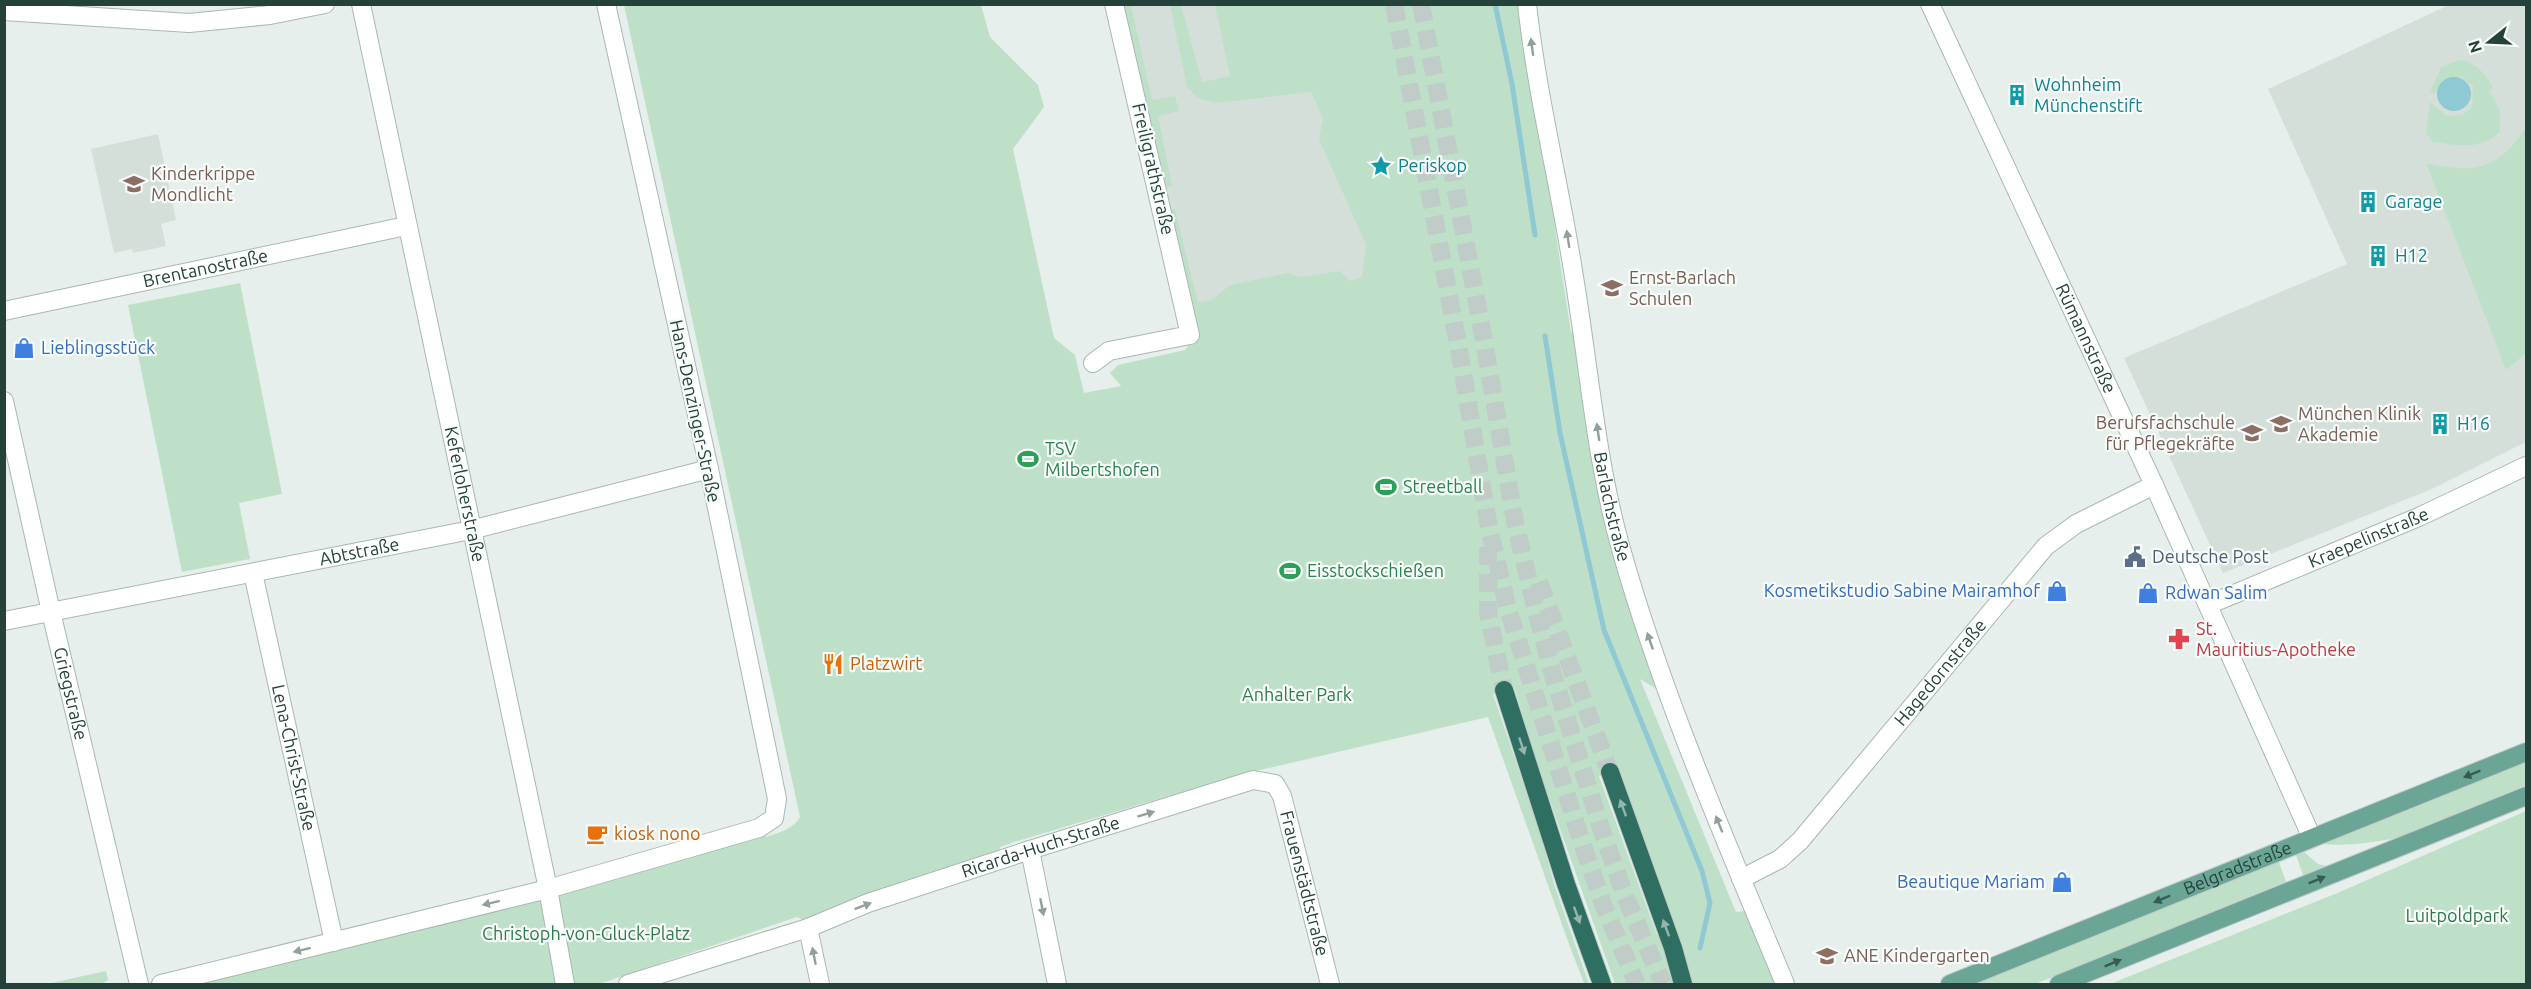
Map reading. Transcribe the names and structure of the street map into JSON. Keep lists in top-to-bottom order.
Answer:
{
  "streets": {
    "main road": ["Belgradstraße"],
    "street": [
      "Freiligrathstraße",
      "Brentanostraße",
      "Rümannstraße",
      "Hans-Denzinger-Straße",
      "Keferloherstraße",
      "Barlachstraße",
      "Kraepelinstraße",
      "Abtstraße",
      "Hagedornstraße",
      "Griegstraße",
      "Lena-Christ-Straße",
      "Ricarda-Huch-Straße",
      "Frauenstädtstraße"
    ]
  },
  "crossings": [
    ["Brentanostraße", "Keferloherstraße"],
    ["Rümannstraße", "Kraepelinstraße"],
    ["Rümannstraße", "Hagedornstraße"],
    ["Rümannstraße", "Belgradstraße"],
    ["Hans-Denzinger-Straße", "Keferloherstraße"],
    ["Hans-Denzinger-Straße", "Abtstraße"],
    ["Keferloherstraße", "Abtstraße"],
    ["Barlachstraße", "Hagedornstraße"],
    ["Abtstraße", "Griegstraße"],
    ["Abtstraße", "Lena-Christ-Straße"],
    ["Ricarda-Huch-Straße", "Frauenstädtstraße"]
  ],
  "one_way": ["Barlachstraße", "Ricarda-Huch-Straße"],
  "parks": ["Anhalter Park", "Luitpoldpark", "Christoph-von-Gluck-Platz"],
  "places": {
    "building": [
      "Wohnheim Münchenstift",
      "Garage",
      "H12",
      "H16"
    ],
    "place": ["Periskop"],
    "school or university": [
      "Kinderkrippe Mondlicht",
      "Ernst-Barlach Schulen",
      "München Klinik Akademie",
      "Berufsfachschule für Pflegekräfte",
      "ANE Kindergarten"
    ],
    "shop": [
      "Lieblingsstück",
      "Kosmetikstudio Sabine Mairamhof",
      "Rdwan Salim",
      "Beautique Mariam"
    ],
    "sports": ["TSV Milbertshofen", "Streetball", "Eisstockschießen"],
    "public building": ["Deutsche Post"],
    "pharmacy": ["St. Mauritius-Apotheke"],
    "restaurant": ["Platzwirt"],
    "cafe": ["kiosk nono"]
  },
  "north": "left"
}
